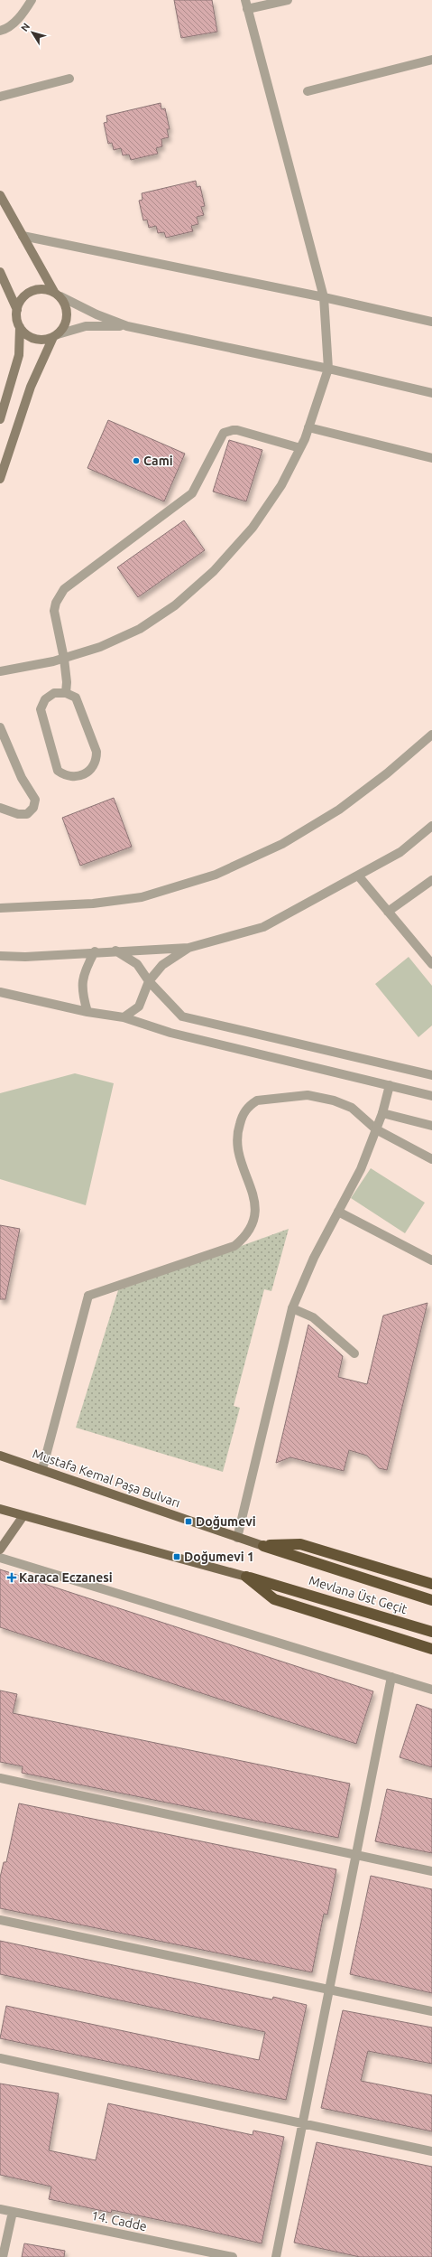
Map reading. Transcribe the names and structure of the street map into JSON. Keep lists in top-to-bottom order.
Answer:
{
  "streets": {
    "highway": ["Mustafa Kemal Paşa Bulvarı", "Mevlana Üst Geçit"],
    "street": ["14. Cadde"]
  },
  "crossings": [
    ["Mustafa Kemal Paşa Bulvarı", "Mevlana Üst Geçit"]
  ],
  "places": {
    "other": ["Cami"],
    "transit": ["Doğumevi", "Doğumevi 1"],
    "health": ["Karaca Eczanesi"]
  },
  "north": "top left"
}
